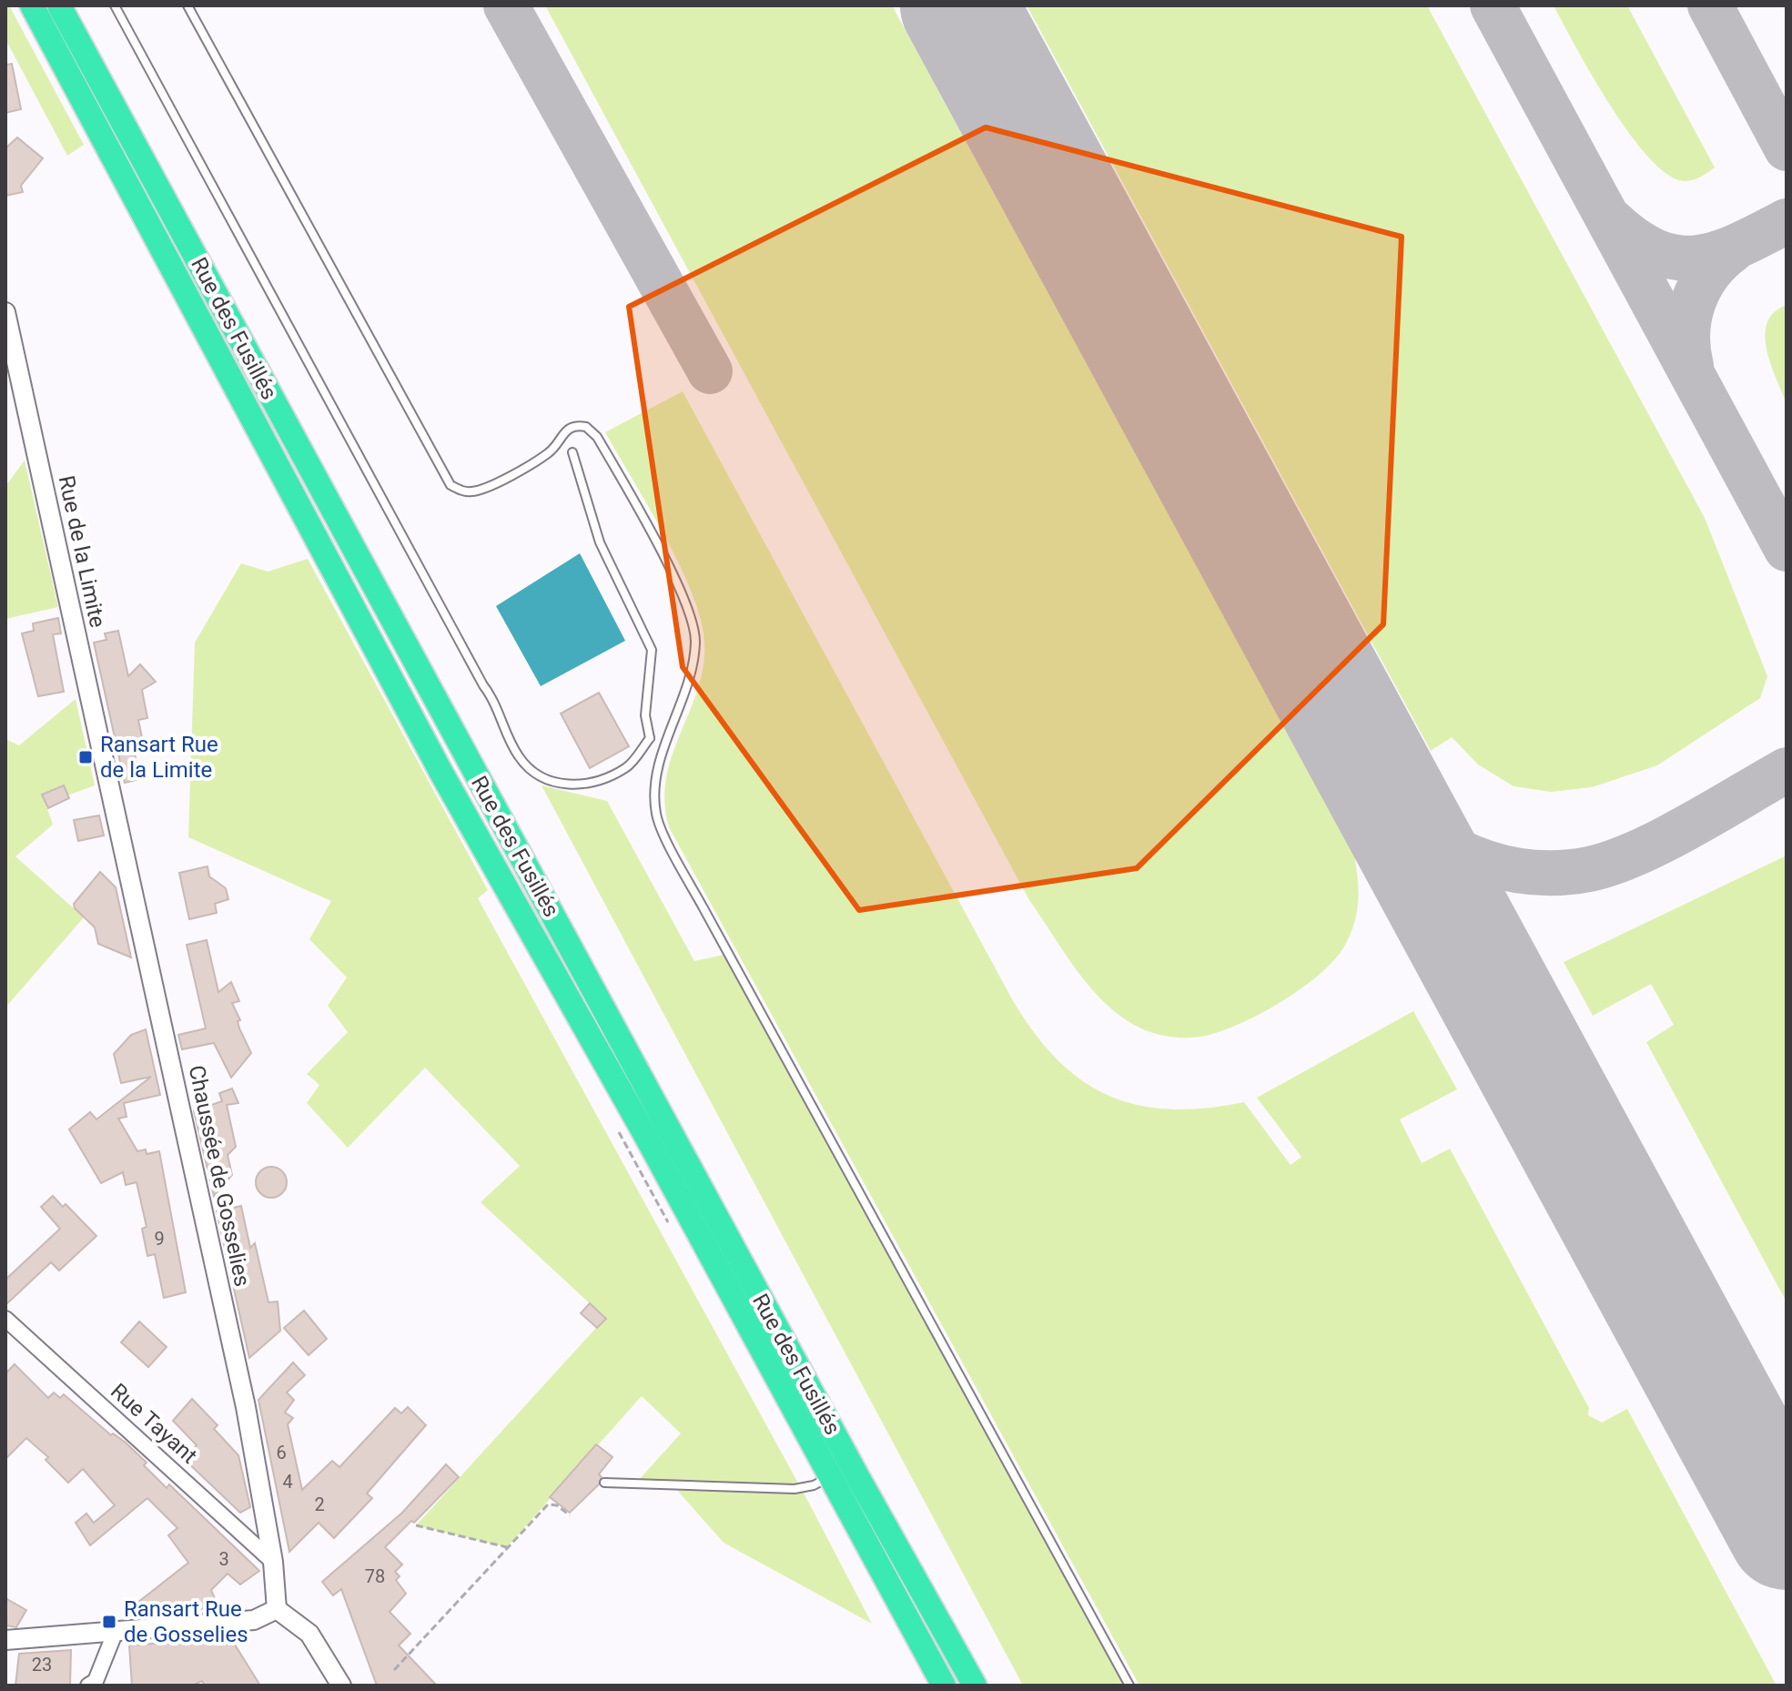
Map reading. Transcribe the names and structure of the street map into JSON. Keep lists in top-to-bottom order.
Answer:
{
  "streets": {
    "highway": ["Rue des Fusillés"],
    "street": ["Rue de la Limite", "Chaussée de Gosselies", "Rue Tayant"]
  },
  "crossings": [
    ["Rue de la Limite", "Chaussée de Gosselies"],
    ["Chaussée de Gosselies", "Rue Tayant"]
  ],
  "places": {
    "transit": ["Ransart Rue de la Limite", "Ransart Rue de Gosselies"]
  },
  "house_numbers": [
    "9",
    "6",
    "4",
    "2",
    "3",
    "78",
    "23"
  ]
}
